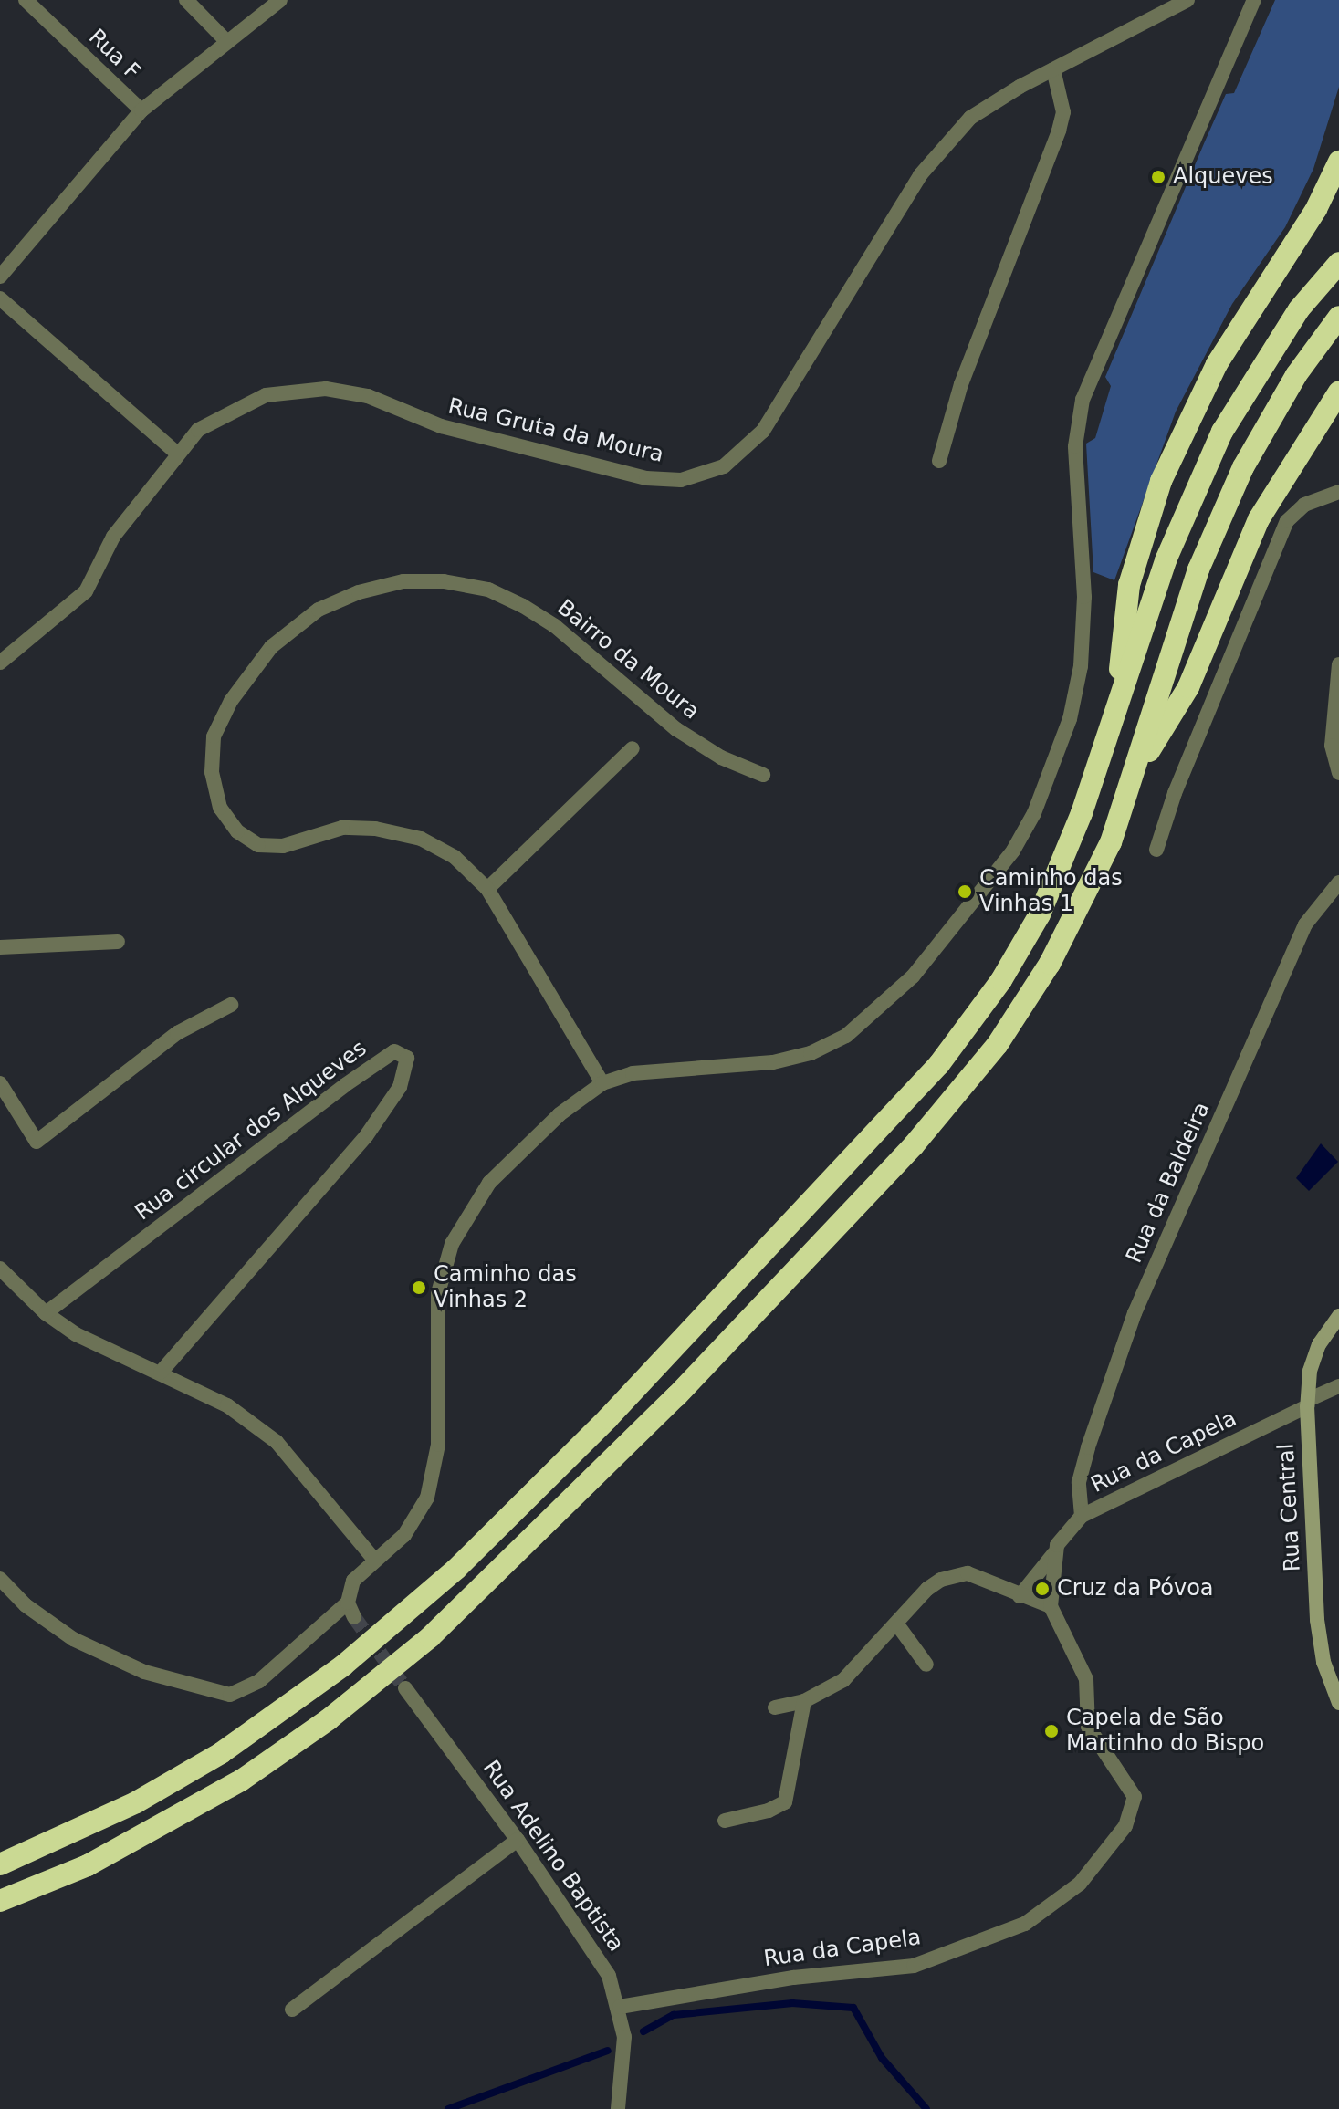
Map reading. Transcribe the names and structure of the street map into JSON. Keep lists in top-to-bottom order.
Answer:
{
  "streets": {
    "street": [
      "Rua F",
      "Rua Gruta da Moura",
      "Bairro da Moura",
      "Rua circular dos Alqueves",
      "Rua da Baldeira",
      "Rua da Capela",
      "Rua Central",
      "Rua Adelino Baptista"
    ]
  },
  "crossings": [
    ["Rua da Baldeira", "Rua da Capela"],
    ["Rua da Capela", "Rua Central"],
    ["Rua da Capela", "Rua Adelino Baptista"]
  ],
  "places": [
    "Alqueves",
    "Caminho das Vinhas 1",
    "Caminho das Vinhas 2",
    "Cruz da Póvoa",
    "Capela de São Martinho do Bispo"
  ]
}
